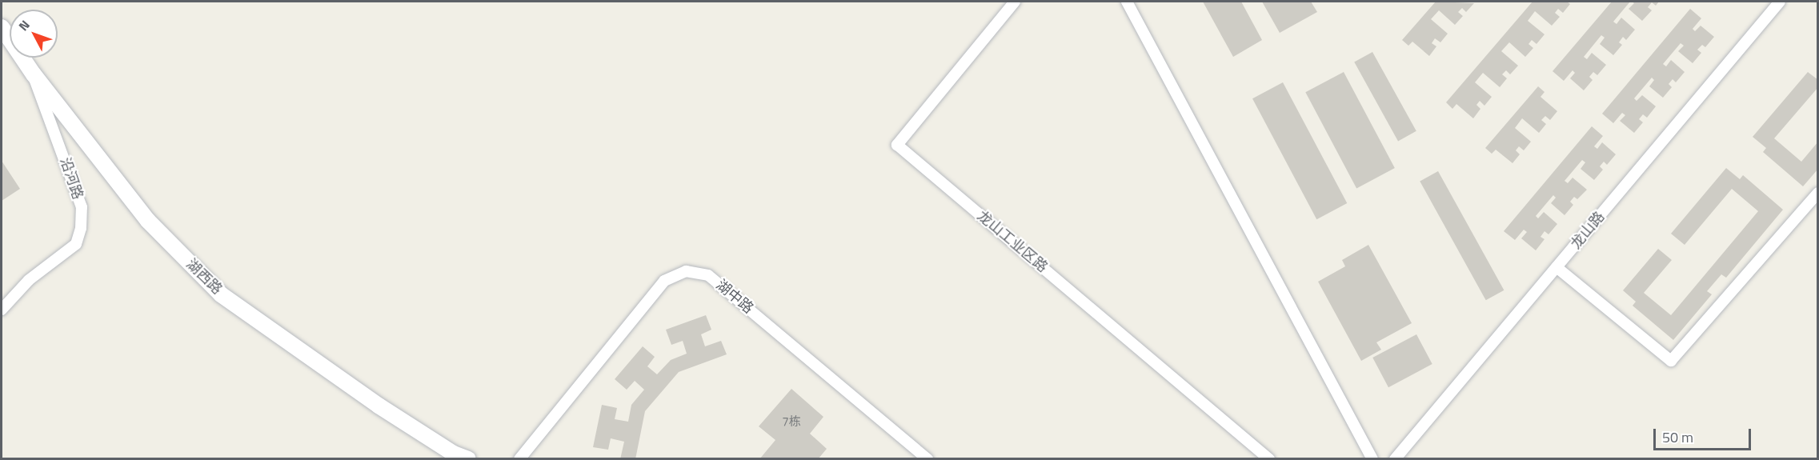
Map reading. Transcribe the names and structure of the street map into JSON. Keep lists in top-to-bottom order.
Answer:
{
  "streets": {
    "street": [
      "沿河路",
      "龙山路",
      "龙山工业区路",
      "湖西路",
      "湖中路"
    ]
  },
  "crossings": [
    ["沿河路", "湖西路"]
  ],
  "house_numbers": ["7栋"],
  "scale_bar": "50 m",
  "north": "top left"
}
